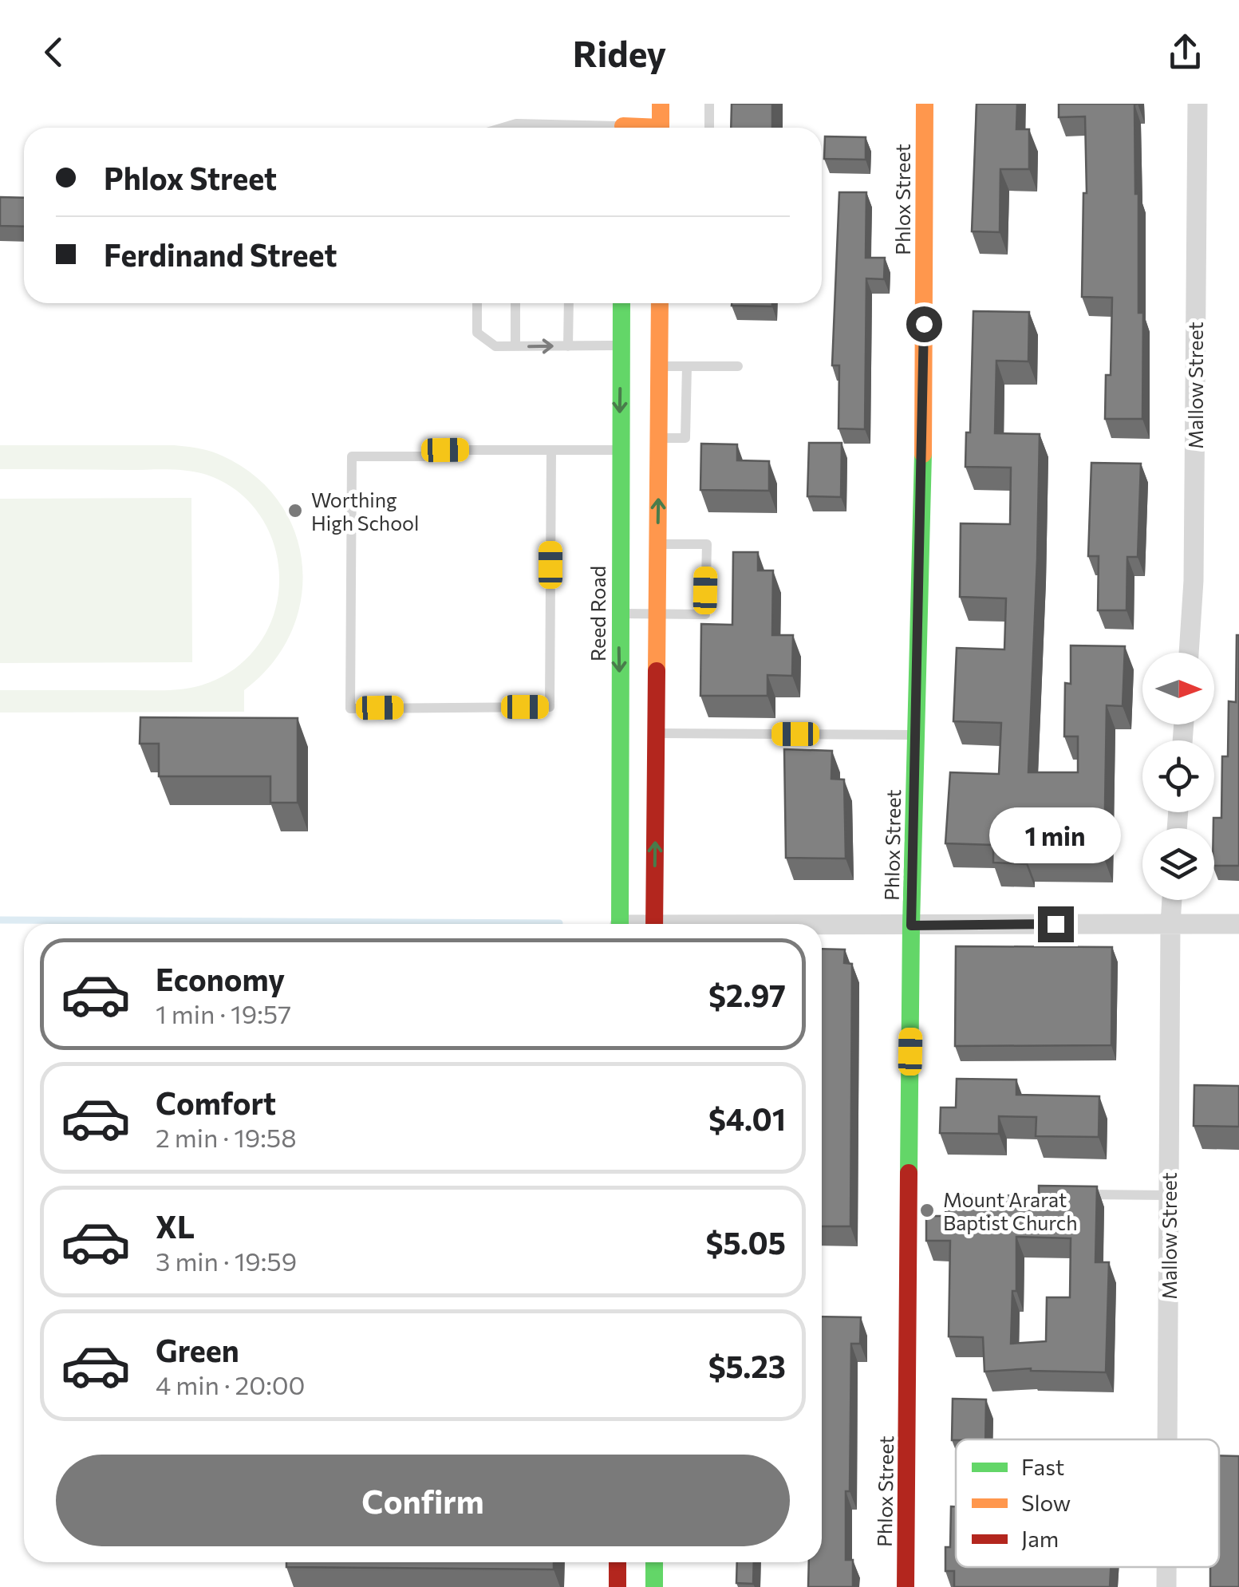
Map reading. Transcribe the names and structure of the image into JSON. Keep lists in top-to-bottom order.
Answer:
{
  "streets": {
    "street": ["Phlox Street", "Mallow Street", "Reed Road"]
  },
  "places": ["Worthing High School", "Mount Ararat Baptist Church"],
  "legend": ["Fast", "Slow", "Jam"],
  "north": "right",
  "page": {
    "header": "Ridey",
    "banner": ["Phlox Street", "Ferdinand Street"],
    "bubble": "1 min",
    "list": [
      {
        "name": "Economy",
        "note": "1 min · 19:57",
        "value": "$2.97"
      },
      {
        "name": "Comfort",
        "note": "2 min · 19:58",
        "value": "$4.01"
      },
      {
        "name": "XL",
        "note": "3 min · 19:59",
        "value": "$5.05"
      },
      {
        "name": "Green",
        "note": "4 min · 20:00",
        "value": "$5.23"
      }
    ],
    "buttons": "Confirm"
  }
}
